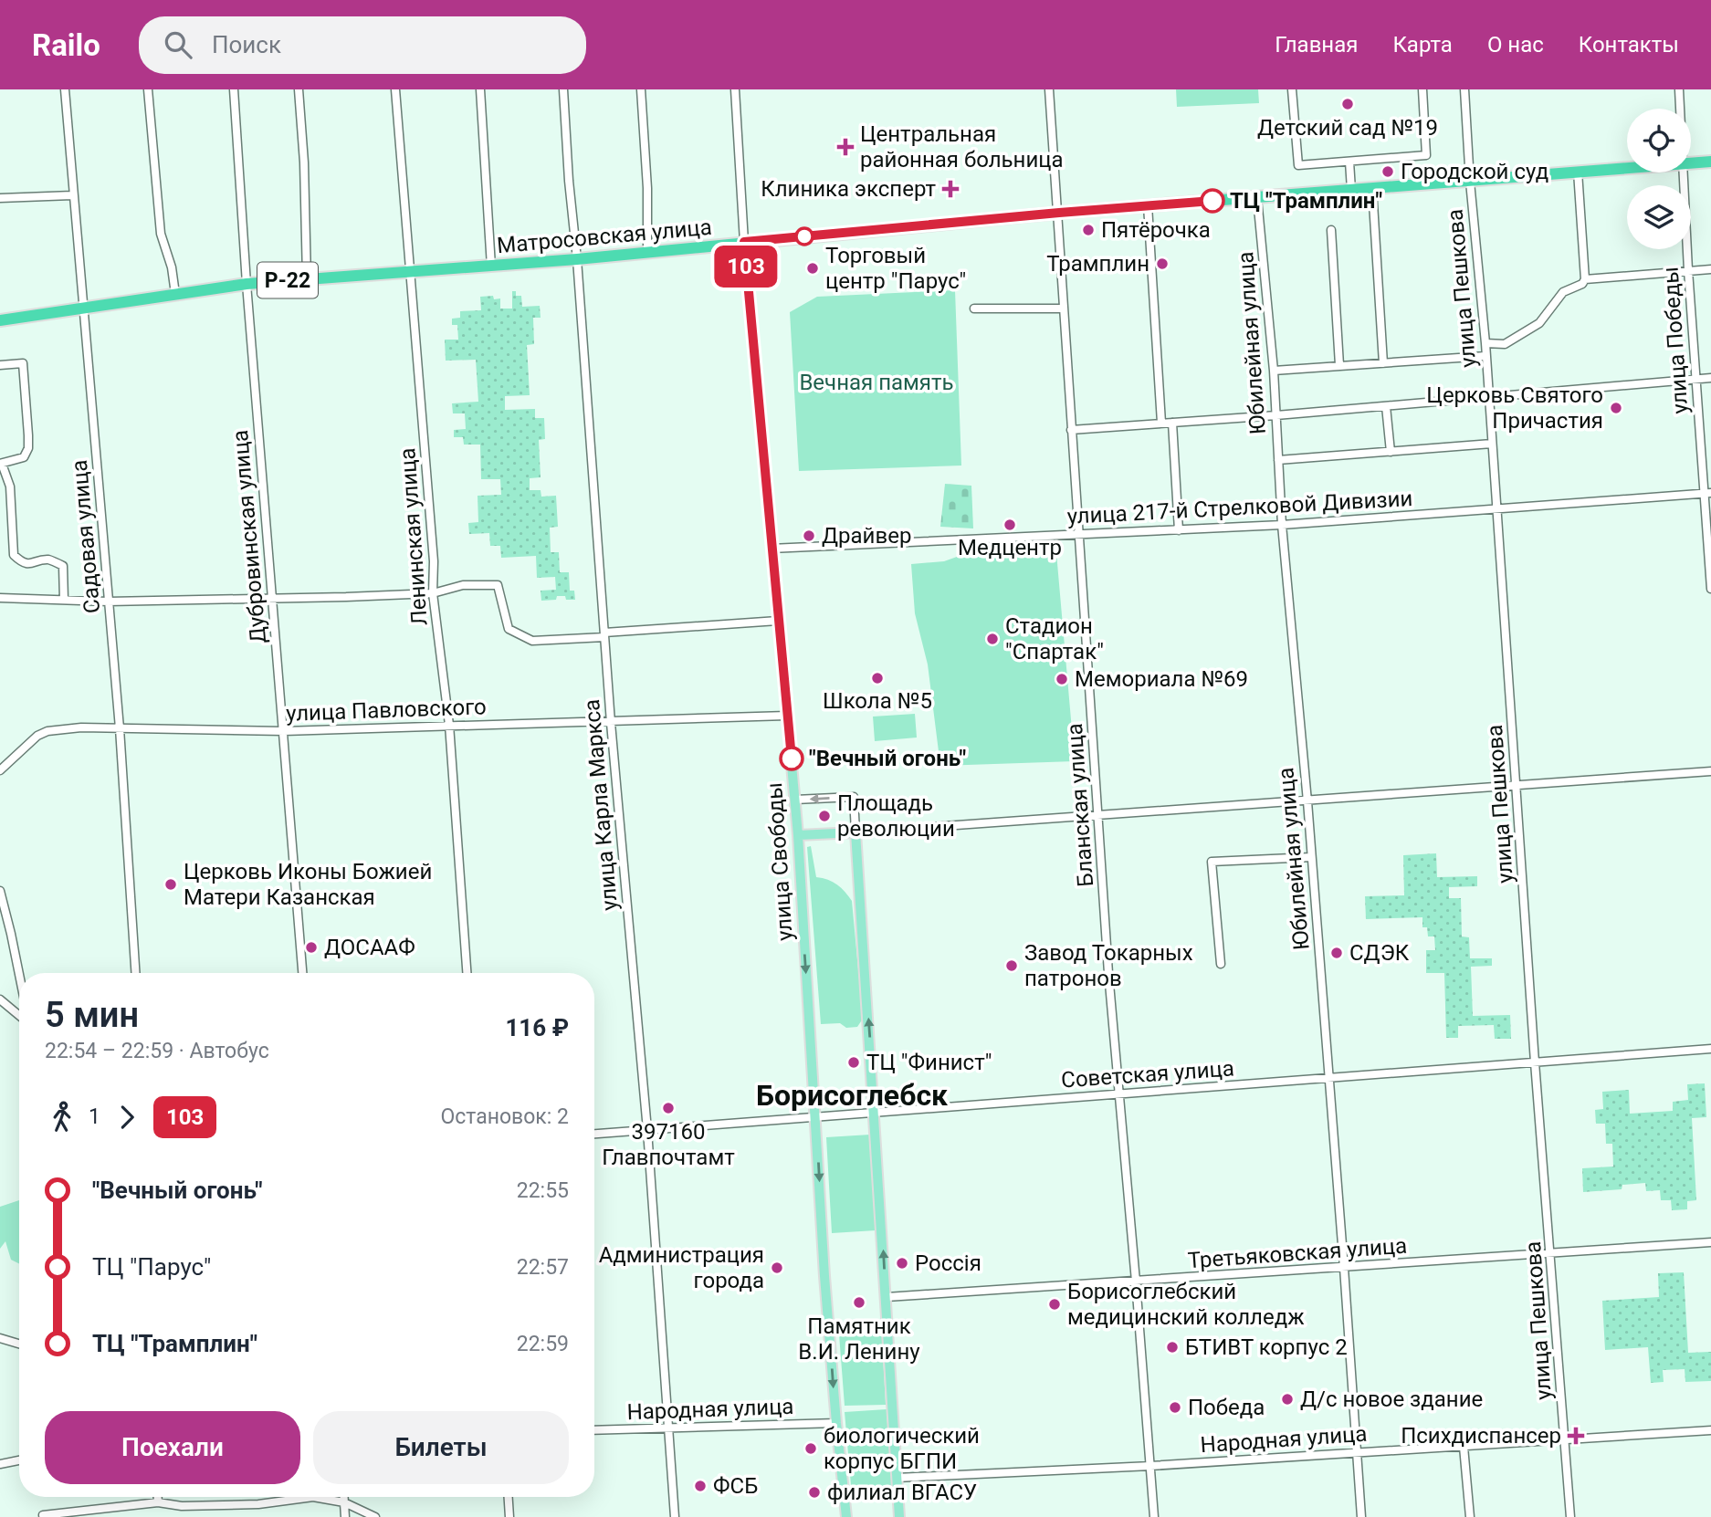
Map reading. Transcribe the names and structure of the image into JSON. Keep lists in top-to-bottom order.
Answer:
{
  "streets": {
    "highway": ["Матросовская улица", "Р-22"],
    "main road": ["улица Свободы"],
    "street": [
      "улица Пешкова",
      "улица Победы",
      "Юбилейная улица",
      "улица 217-й Стрелковой Дивизии",
      "Садовая улица",
      "Дубровинская улица",
      "Ленинская улица",
      "улица Павловского",
      "улица Карла Маркса",
      "Бланская улица",
      "Советская улица",
      "Третьяковская улица",
      "Народная улица"
    ]
  },
  "crossings": [
    ["Матросовская улица", "улица Пешкова"],
    ["Матросовская улица", "Юбилейная улица"],
    ["Матросовская улица", "Садовая улица"],
    ["Матросовская улица", "Дубровинская улица"],
    ["Матросовская улица", "Ленинская улица"],
    ["Матросовская улица", "улица Карла Маркса"],
    ["Матросовская улица", "Бланская улица"],
    ["Матросовская улица", "улица Свободы"],
    ["улица Пешкова", "улица 217-й Стрелковой Дивизии"],
    ["улица Пешкова", "Советская улица"],
    ["улица Пешкова", "Третьяковская улица"],
    ["улица Пешкова", "Народная улица"],
    ["улица Победы", "улица 217-й Стрелковой Дивизии"],
    ["Юбилейная улица", "улица 217-й Стрелковой Дивизии"],
    ["Юбилейная улица", "Советская улица"],
    ["Юбилейная улица", "Третьяковская улица"],
    ["Юбилейная улица", "Народная улица"],
    ["улица 217-й Стрелковой Дивизии", "Бланская улица"],
    ["улица 217-й Стрелковой Дивизии", "улица Свободы"],
    ["Садовая улица", "улица Павловского"],
    ["Дубровинская улица", "улица Павловского"],
    ["Ленинская улица", "улица Павловского"],
    ["улица Павловского", "улица Карла Маркса"],
    ["улица Павловского", "улица Свободы"],
    ["улица Карла Маркса", "Советская улица"],
    ["улица Карла Маркса", "Народная улица"],
    ["Бланская улица", "Советская улица"],
    ["Бланская улица", "Третьяковская улица"],
    ["Бланская улица", "Народная улица"],
    ["улица Свободы", "Советская улица"],
    ["улица Свободы", "Народная улица"]
  ],
  "one_way": ["улица Свободы"],
  "districts": ["Борисоглебск"],
  "parks": ["Вечная память"],
  "places": {
    "other": [
      "Детский сад №19",
      "Городской суд",
      "ТЦ \"Трамплин\"",
      "Пятёрочка",
      "Трамплин",
      "Торговый центр \"Парус\"",
      "Церковь Святого Причастия",
      "Медцентр",
      "Драйвер",
      "Стадион \"Спартак\"",
      "Школа №5",
      "Мемориала №69",
      "\"Вечный огонь\"",
      "Площадь революции",
      "Церковь Иконы Божией Матери Казанская",
      "ДОСААФ",
      "СДЭК",
      "Завод Токарных патронов",
      "ТЦ \"Финист\"",
      "397160 Главпочтамт",
      "Россiя",
      "Администрация города",
      "Памятник В.И. Ленину",
      "Борисоглебский медицинский колледж",
      "БТИВТ корпус 2",
      "Д/с новое здание",
      "Победа",
      "биологический корпус БГПИ",
      "ФСБ",
      "филиал ВГАСУ"
    ],
    "health": ["Центральная районная больница", "Клиника эксперт", "Психдиспансер"]
  },
  "lines": ["bus line 103"],
  "page": {
    "header": "Railo",
    "search": "Поиск",
    "nav": [
      "Главная",
      "Карта",
      "О нас",
      "Контакты"
    ],
    "on_map": "103",
    "heading": ["5 мин", "22:54 – 22:59 · Автобус", "116 ₽"],
    "legs": ["1", "103", "Остановок: 2"],
    "list": [
      {
        "name": "\"Вечный огонь\"",
        "value": "22:55"
      },
      {
        "name": "ТЦ \"Парус\"",
        "value": "22:57"
      },
      {
        "name": "ТЦ \"Трамплин\"",
        "value": "22:59"
      }
    ],
    "buttons": ["Поехали", "Билеты"]
  }
}
